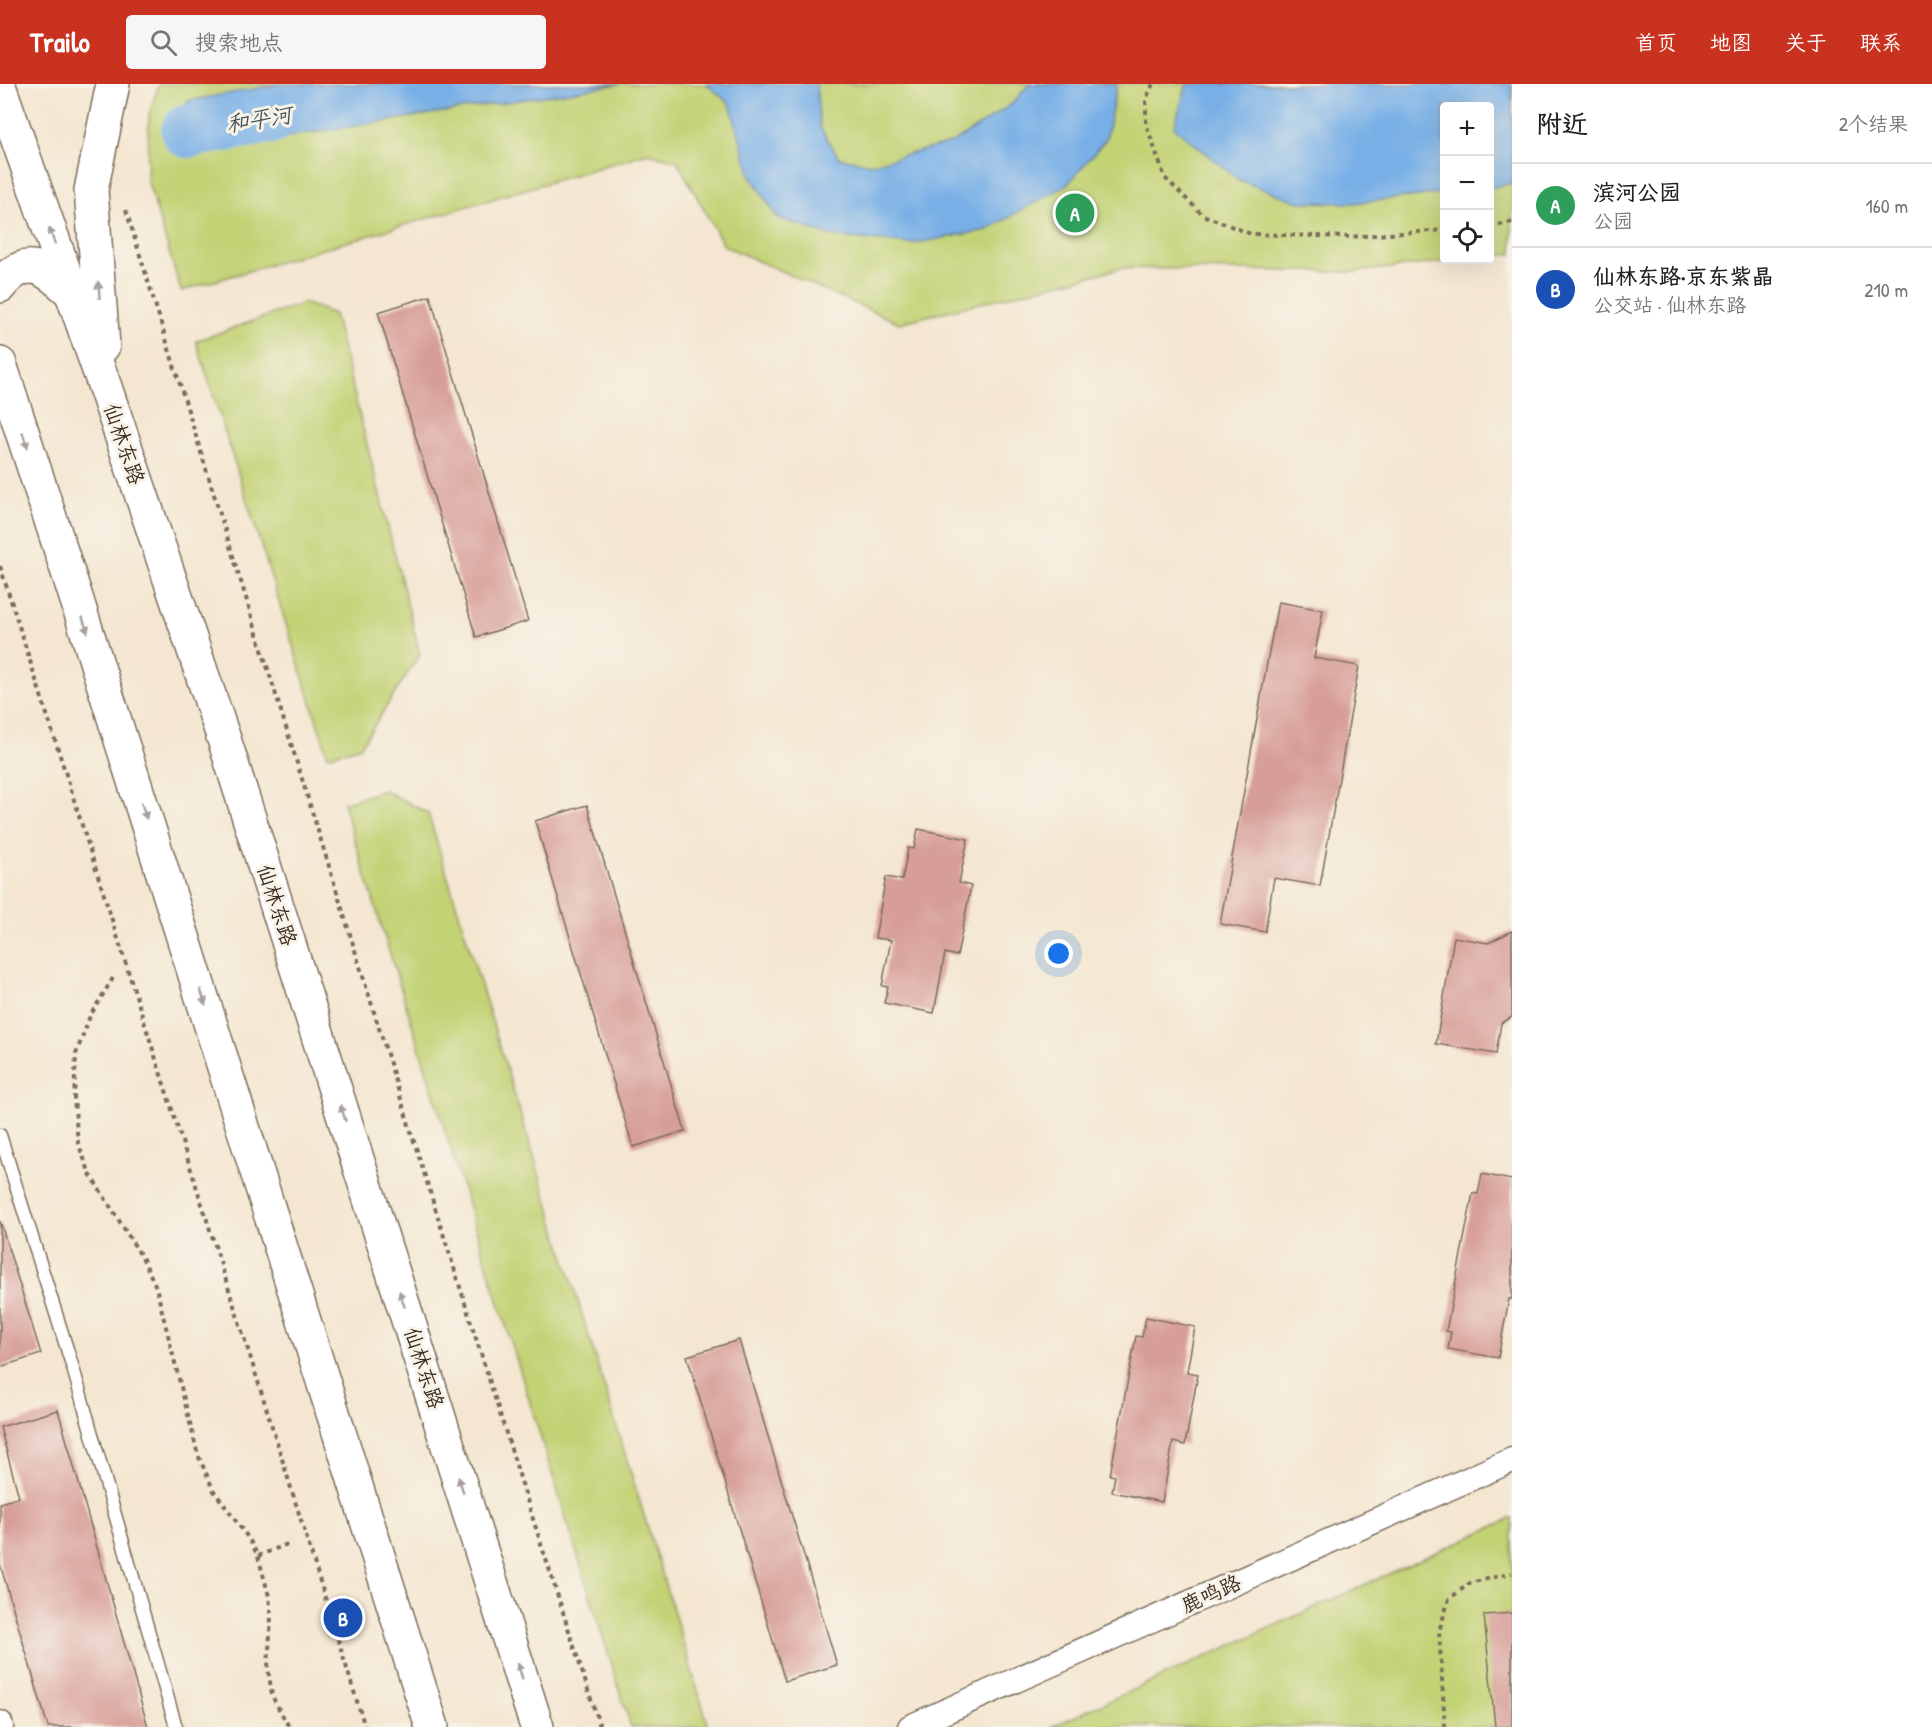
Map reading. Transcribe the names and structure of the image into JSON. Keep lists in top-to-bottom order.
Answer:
{
  "streets": {
    "main road": ["仙林东路"],
    "street": ["鹿鸣路"]
  },
  "water": ["和平河"],
  "page": {
    "header": "Trailo",
    "search": "搜索地点",
    "nav": [
      "首页",
      "地图",
      "关于",
      "联系"
    ],
    "heading": ["附近", "2个结果"],
    "map_buttons": ["+", "−"],
    "list": [
      {
        "mark": "A",
        "name": "滨河公园",
        "note": "公园",
        "value": "160 m"
      },
      {
        "mark": "B",
        "name": "仙林东路·京东紫晶",
        "note": "公交站 · 仙林东路",
        "value": "210 m"
      }
    ],
    "pins": ["A", "B"]
  }
}
